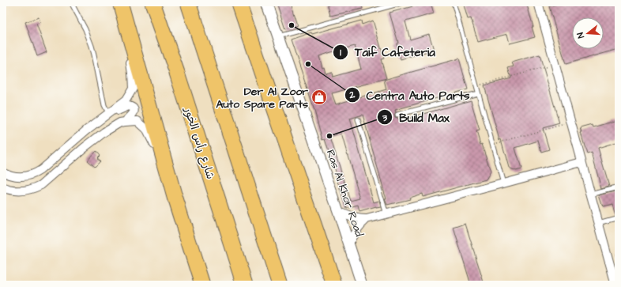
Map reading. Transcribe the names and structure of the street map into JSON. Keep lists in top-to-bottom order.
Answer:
{
  "streets": {
    "highway": ["شارع رأس الخور"],
    "street": ["Ras Al Khor Road"]
  },
  "places": {
    "other": ["Taif Cafeteria", "Centra Auto Parts", "Build Max"],
    "shop": ["Der Al Zoor Auto Spare Parts"]
  },
  "north": "left"
}
